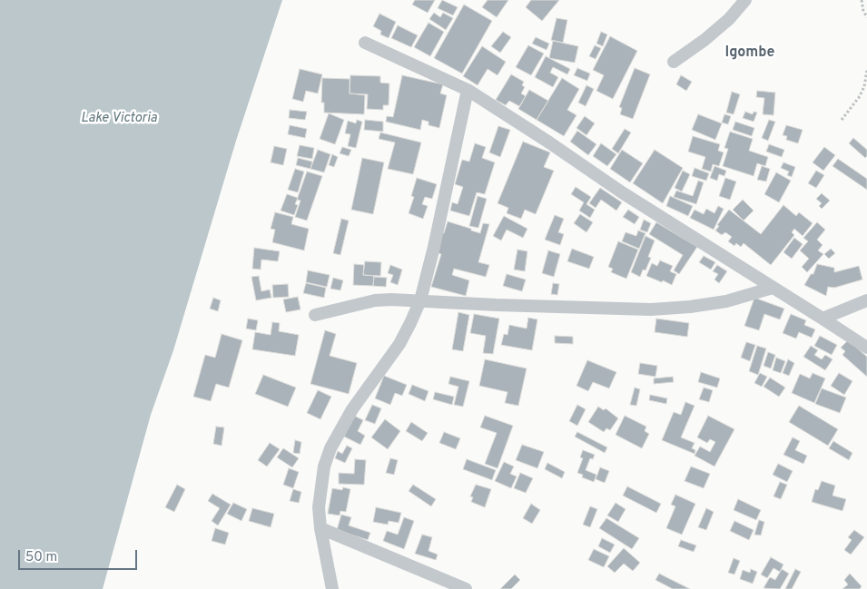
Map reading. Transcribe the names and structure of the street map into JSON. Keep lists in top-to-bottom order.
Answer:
{
  "districts": ["Igombe"],
  "water": ["Lake Victoria"],
  "scale_bar": "50 m"
}
